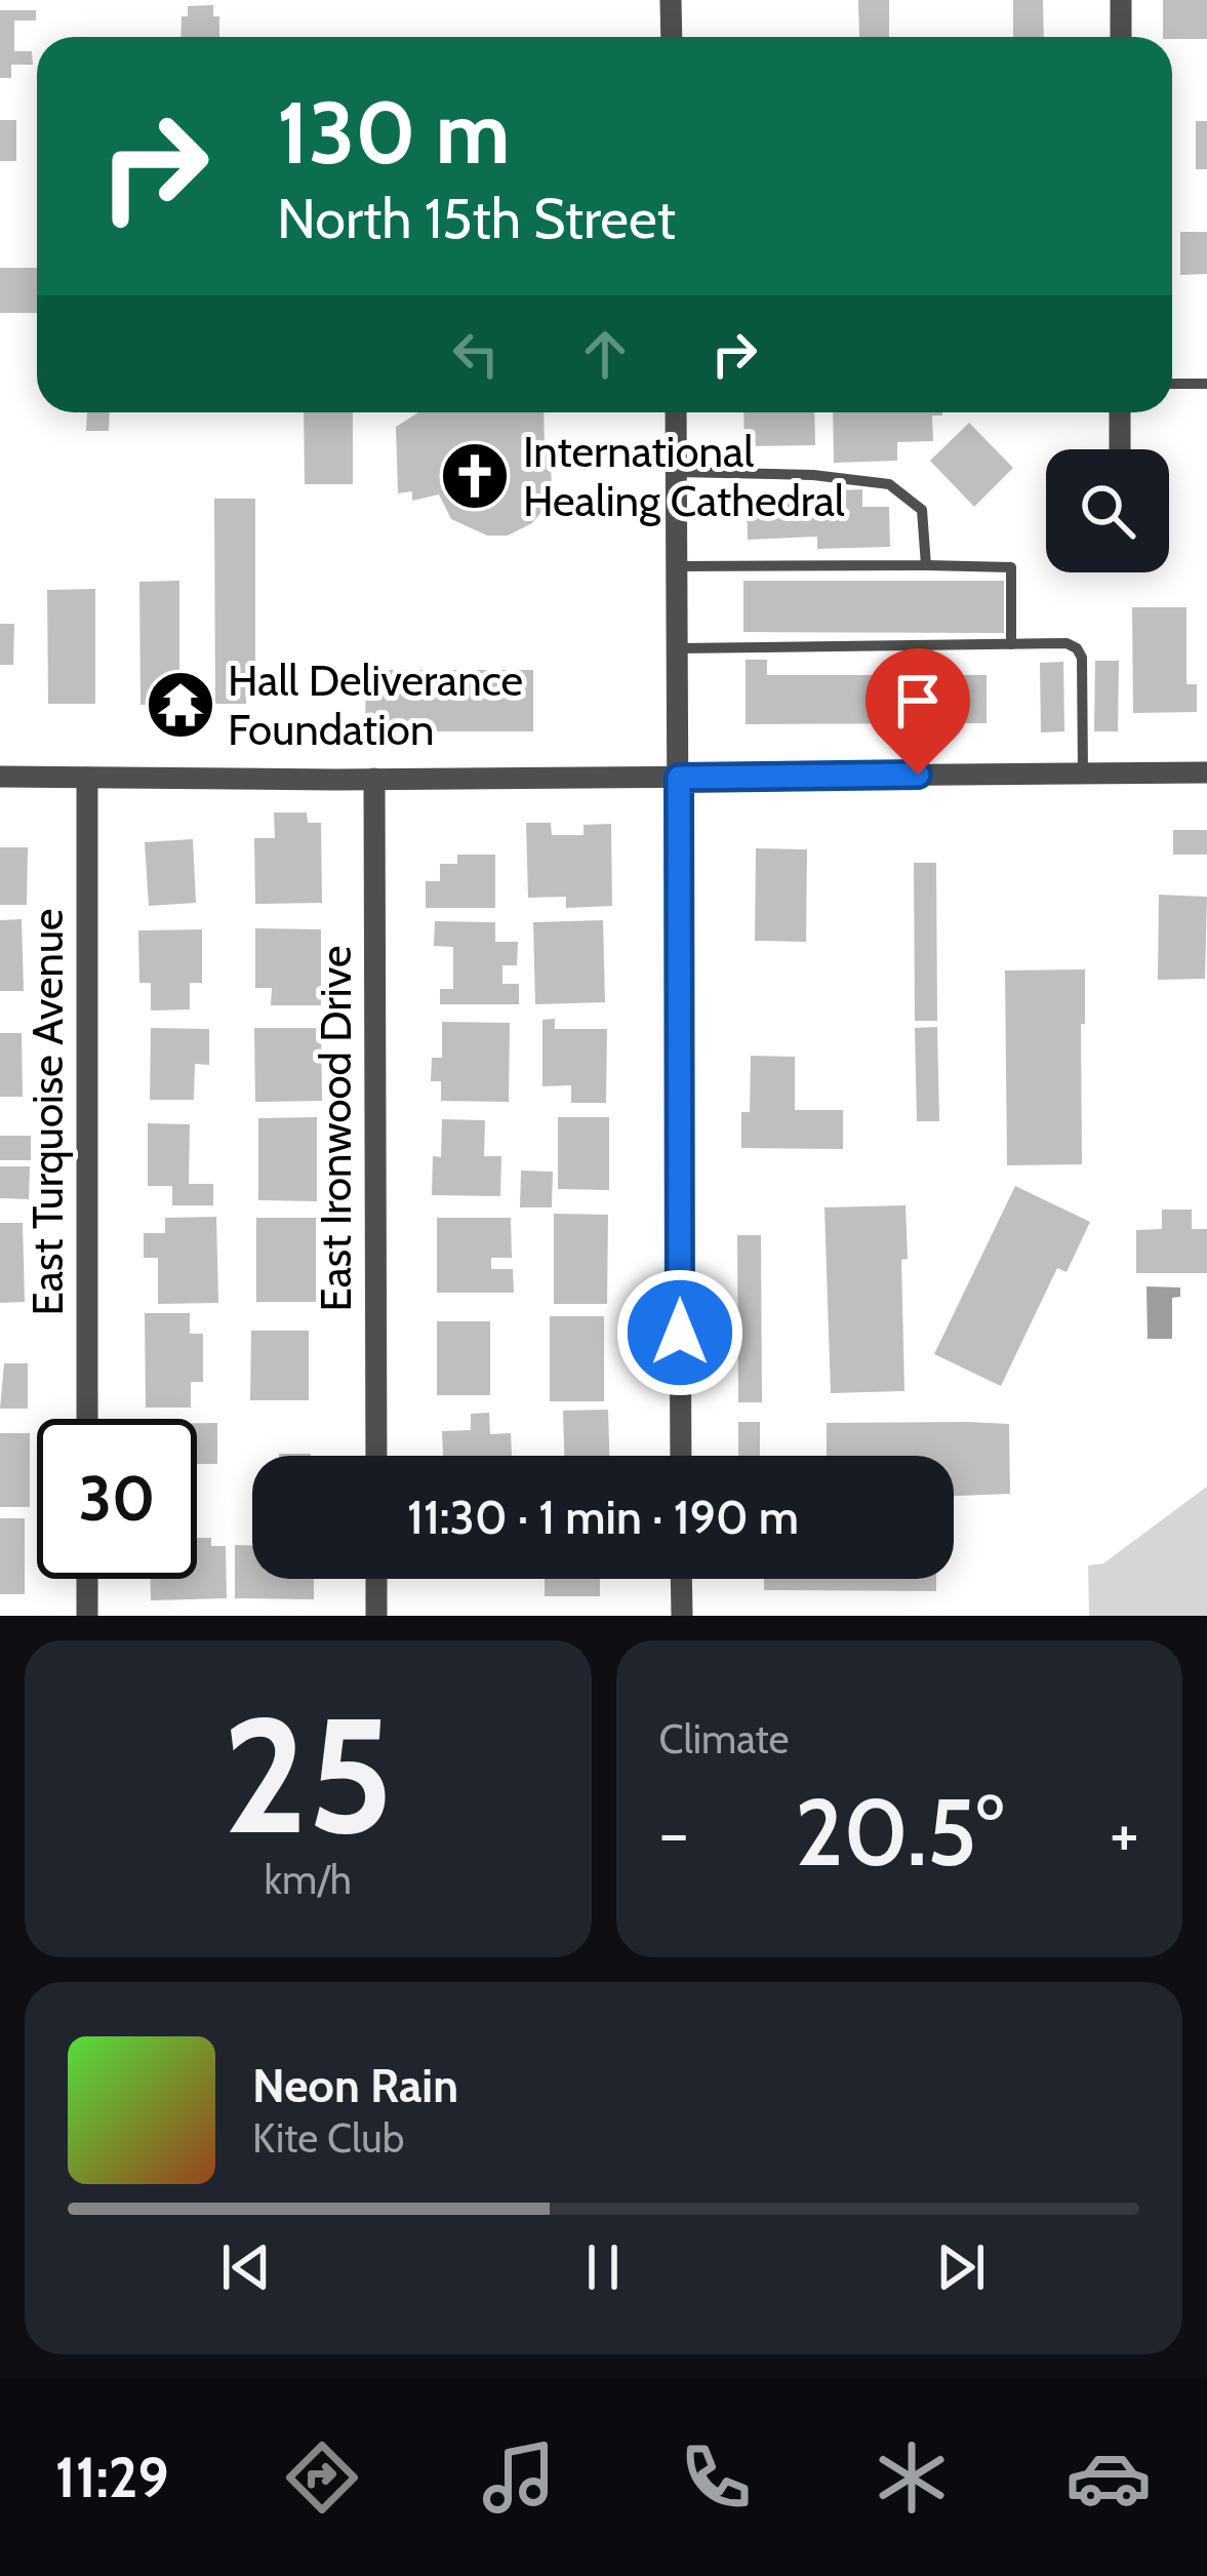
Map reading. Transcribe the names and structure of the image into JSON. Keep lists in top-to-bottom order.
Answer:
{
  "streets": {
    "street": ["East Turquoise Avenue", "East Ironwood Drive"]
  },
  "places": {
    "church": ["International Healing Cathedral"],
    "temple": ["Hall Deliverance Foundation"]
  },
  "page": {
    "turn": ["130 m", "North 15th Street"],
    "limit": "30",
    "trip": "11:30 · 1 min · 190 m",
    "tile": [
      ["25", "km/h"],
      "Climate"
    ],
    "heat": ["−", "20.5°", "+"],
    "song": ["Neon Rain", "Kite Club"],
    "tabs": "11:29"
  }
}
